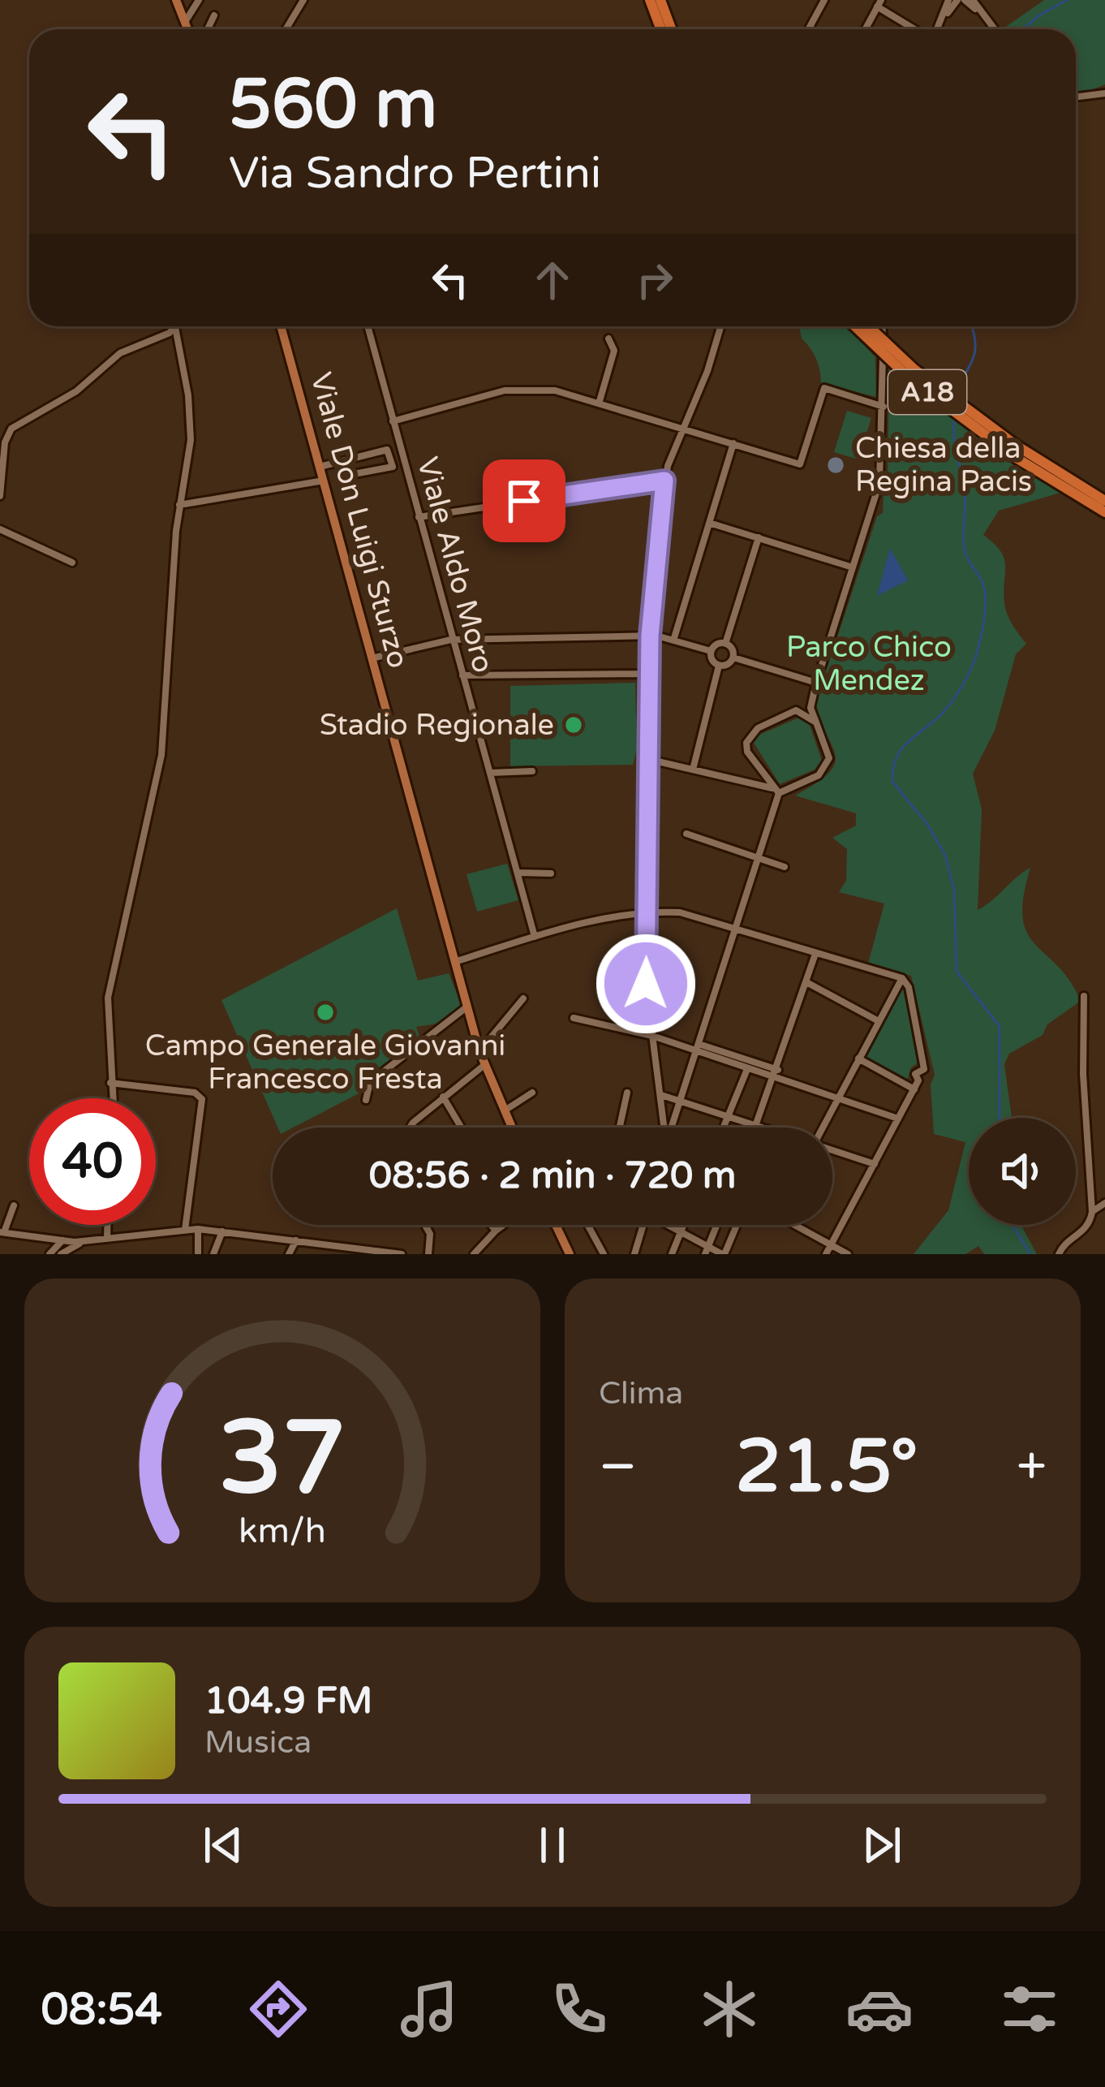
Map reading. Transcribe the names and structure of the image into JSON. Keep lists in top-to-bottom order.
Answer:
{
  "streets": {
    "highway": ["A18"],
    "main road": ["Viale Don Luigi Sturzo"],
    "street": ["Viale Aldo Moro"]
  },
  "parks": ["Parco Chico Mendez"],
  "places": ["Chiesa della Regina Pacis", "Stadio Regionale", "Campo Generale Giovanni Francesco Fresta"],
  "page": {
    "turn": ["560 m", "Via Sandro Pertini"],
    "limit": "40",
    "trip": "08:56 · 2 min · 720 m",
    "tile": "Clima",
    "heat": ["−", "21.5°", "+"],
    "song": ["104.9 FM", "Musica"],
    "tabs": "08:54",
    "gauge": ["37", "km/h"]
  }
}
